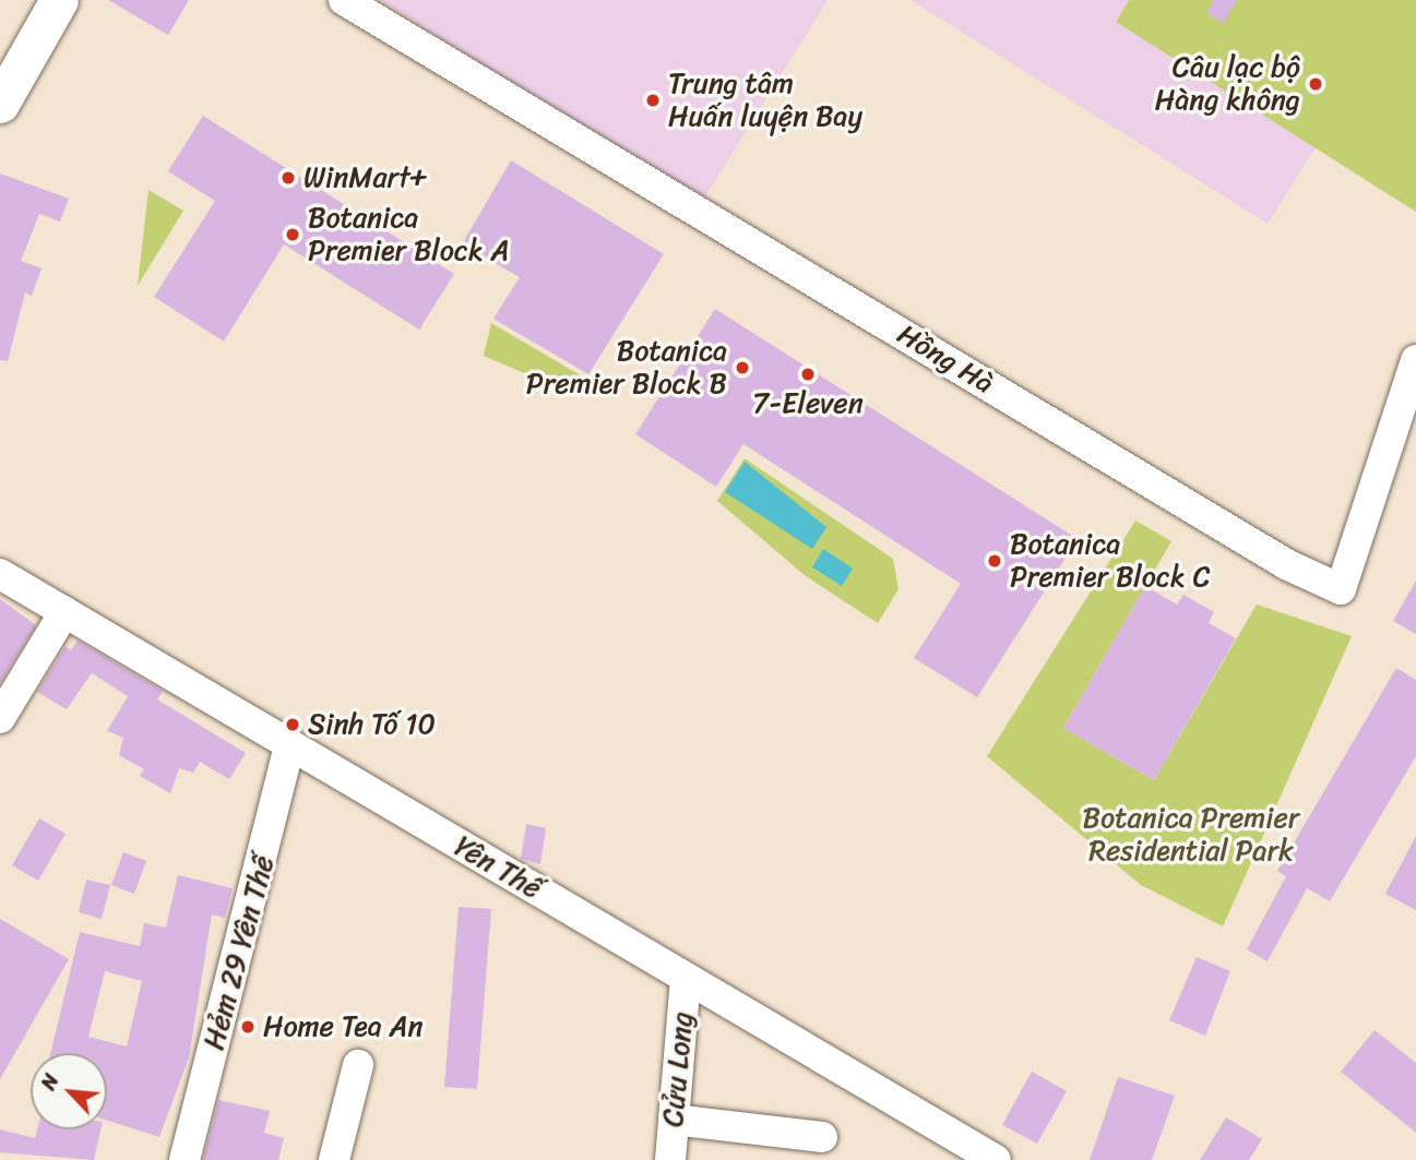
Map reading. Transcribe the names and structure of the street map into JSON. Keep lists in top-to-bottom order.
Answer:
{
  "streets": {
    "street": [
      "Hồng Hà",
      "Yên Thế",
      "Hẻm 29 Yên Thế",
      "Cửu Long"
    ]
  },
  "crossings": [
    ["Yên Thế", "Hẻm 29 Yên Thế"],
    ["Yên Thế", "Cửu Long"]
  ],
  "parks": ["Botanica Premier Residential Park"],
  "places": [
    "Câu lạc bộ Hàng không",
    "Trung tâm Huấn luyện Bay",
    "WinMart+",
    "Botanica Premier Block A",
    "Botanica Premier Block B",
    "7-Eleven",
    "Botanica Premier Block C",
    "Sinh Tố 10",
    "Home Tea An"
  ],
  "north": "top left"
}
